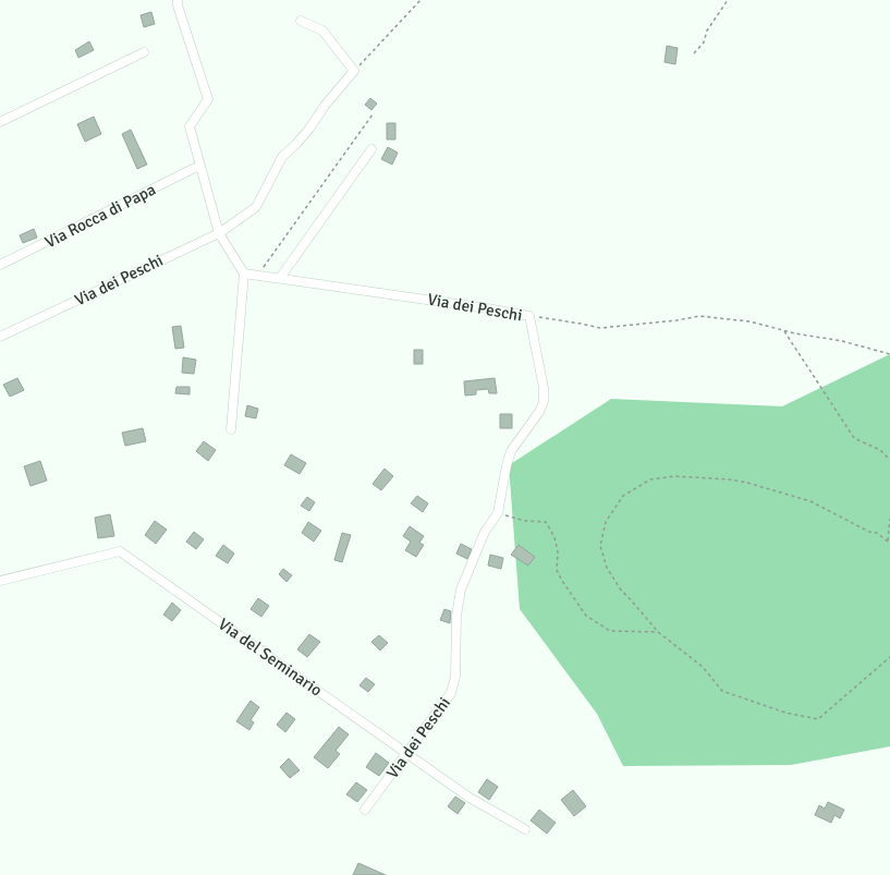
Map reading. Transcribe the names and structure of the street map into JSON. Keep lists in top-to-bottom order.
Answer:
{
  "streets": {
    "street": ["Via Rocca di Papa", "Via dei Peschi", "Via del Seminario"]
  },
  "crossings": [
    ["Via dei Peschi", "Via del Seminario"]
  ]
}
